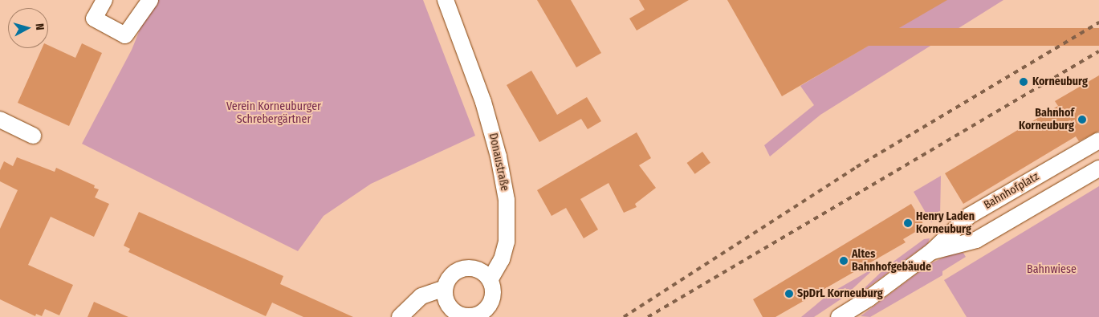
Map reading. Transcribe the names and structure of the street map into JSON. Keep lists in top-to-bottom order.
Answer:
{
  "streets": {
    "street": ["Donaustraße", "Bahnhofplatz"]
  },
  "parks": ["Verein Korneuburger Schrebergärtner", "Bahnwiese"],
  "places": [
    "Korneuburg",
    "Bahnhof Korneuburg",
    "Henry Laden Korneuburg",
    "Altes Bahnhofgebäude",
    "SpDrL Korneuburg"
  ],
  "north": "right"
}
